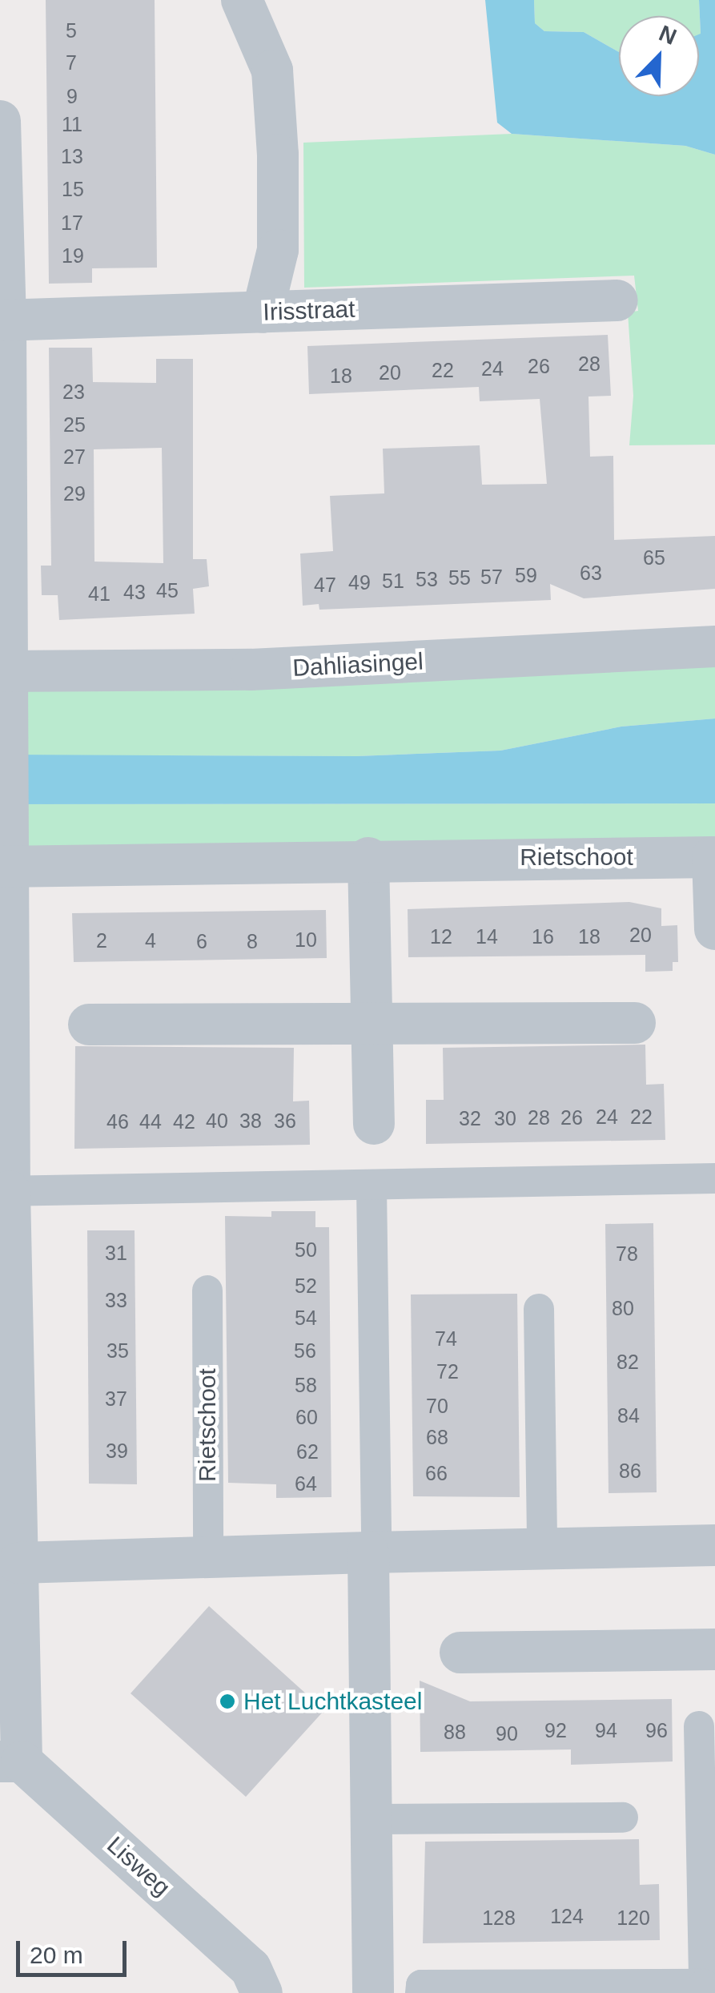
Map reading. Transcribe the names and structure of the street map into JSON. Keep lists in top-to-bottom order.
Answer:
{
  "streets": {
    "street": [
      "Irisstraat",
      "Dahliasingel",
      "Rietschoot",
      "Lisweg"
    ]
  },
  "places": ["Het Luchtkasteel"],
  "house_numbers": [
    "5",
    "7",
    "9",
    "11",
    "13",
    "15",
    "17",
    "19",
    "28",
    "26",
    "24",
    "22",
    "20",
    "18",
    "23",
    "25",
    "27",
    "29",
    "65",
    "63",
    "59",
    "57",
    "55",
    "53",
    "51",
    "49",
    "47",
    "45",
    "43",
    "41",
    "20",
    "12",
    "14",
    "16",
    "18",
    "10",
    "2",
    "4",
    "6",
    "8",
    "24",
    "22",
    "28",
    "26",
    "32",
    "30",
    "40",
    "38",
    "36",
    "46",
    "44",
    "42",
    "50",
    "31",
    "78",
    "52",
    "33",
    "80",
    "54",
    "74",
    "35",
    "56",
    "82",
    "72",
    "58",
    "37",
    "70",
    "84",
    "60",
    "68",
    "39",
    "62",
    "86",
    "66",
    "64",
    "92",
    "94",
    "96",
    "88",
    "90",
    "124",
    "128",
    "120"
  ],
  "scale_bar": "20 m",
  "north": "top right"
}
